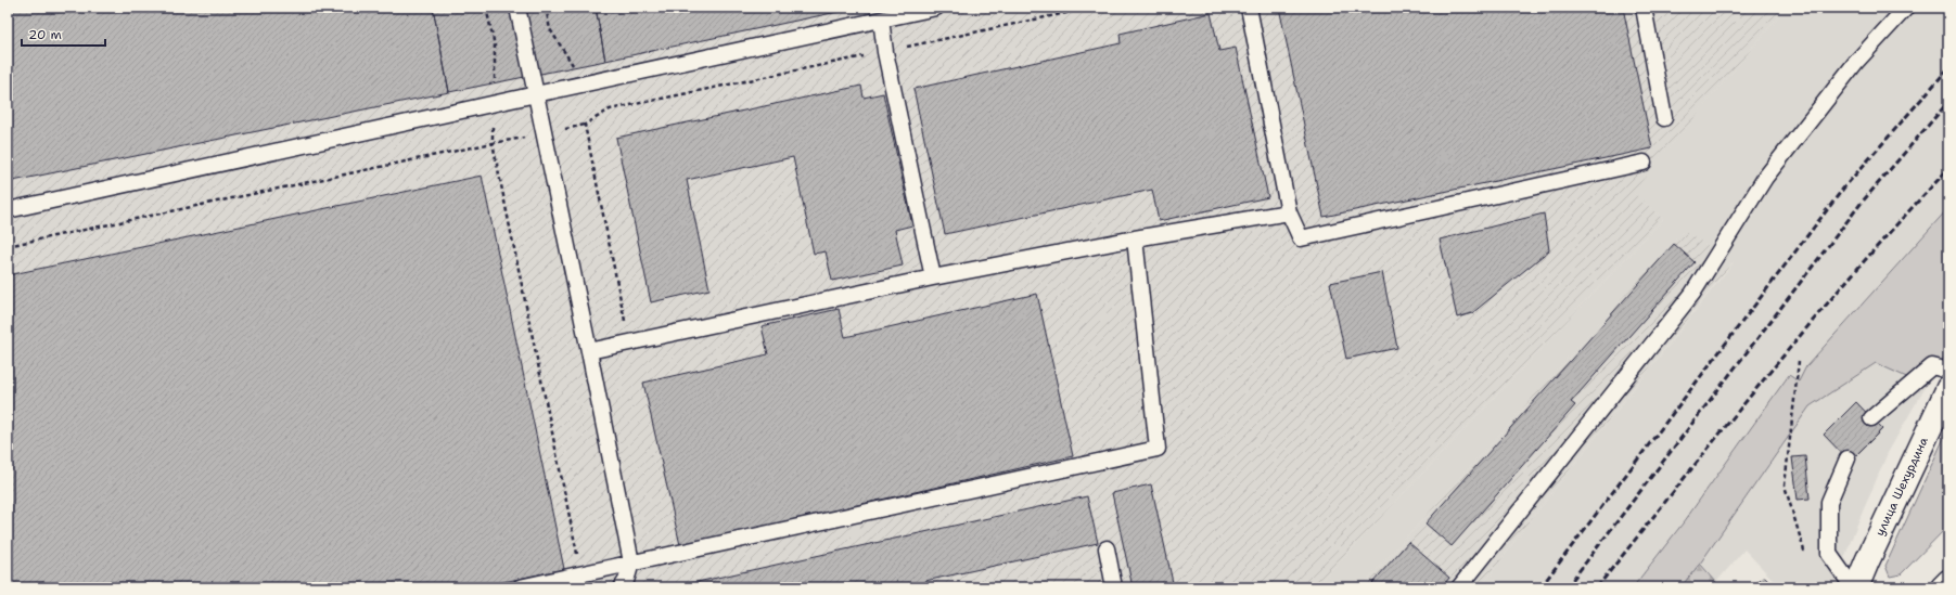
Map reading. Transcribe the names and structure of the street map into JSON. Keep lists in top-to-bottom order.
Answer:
{
  "streets": {
    "main road": ["улица Шехурдина"]
  },
  "scale_bar": "20 m"
}
